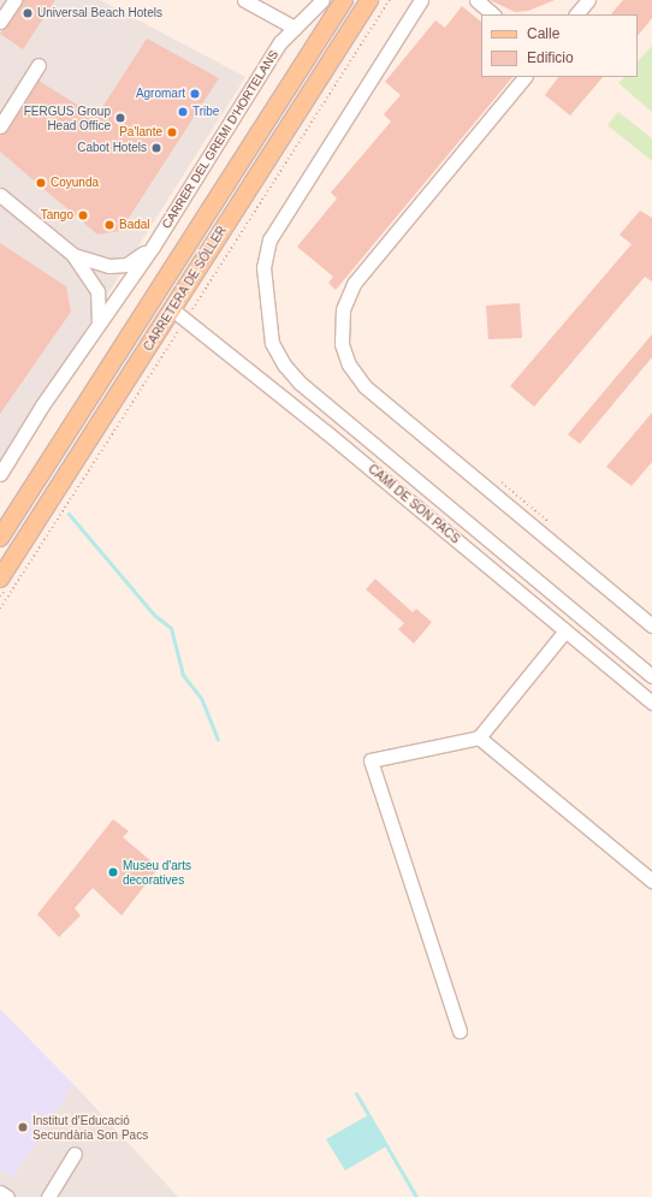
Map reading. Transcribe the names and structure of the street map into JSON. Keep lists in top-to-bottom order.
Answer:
{
  "streets": {
    "main road": ["CARRETERA DE SÓLLER"],
    "street": ["CARRER DEL GREMI D'HORTELANS", "CAMÍ DE SON PACS"]
  },
  "crossings": [
    ["CARRETERA DE SÓLLER", "CAMÍ DE SON PACS"]
  ],
  "places": [
    "Universal Beach Hotels",
    "Agromart",
    "Tribe",
    "FERGUS Group Head Office",
    "Pa'lante",
    "Cabot Hotels",
    "Coyunda",
    "Tango",
    "Badal",
    "Museu d'arts decoratives",
    "Institut d'Educació Secundària Son Pacs"
  ],
  "legend": ["Calle", "Edificio"]
}
